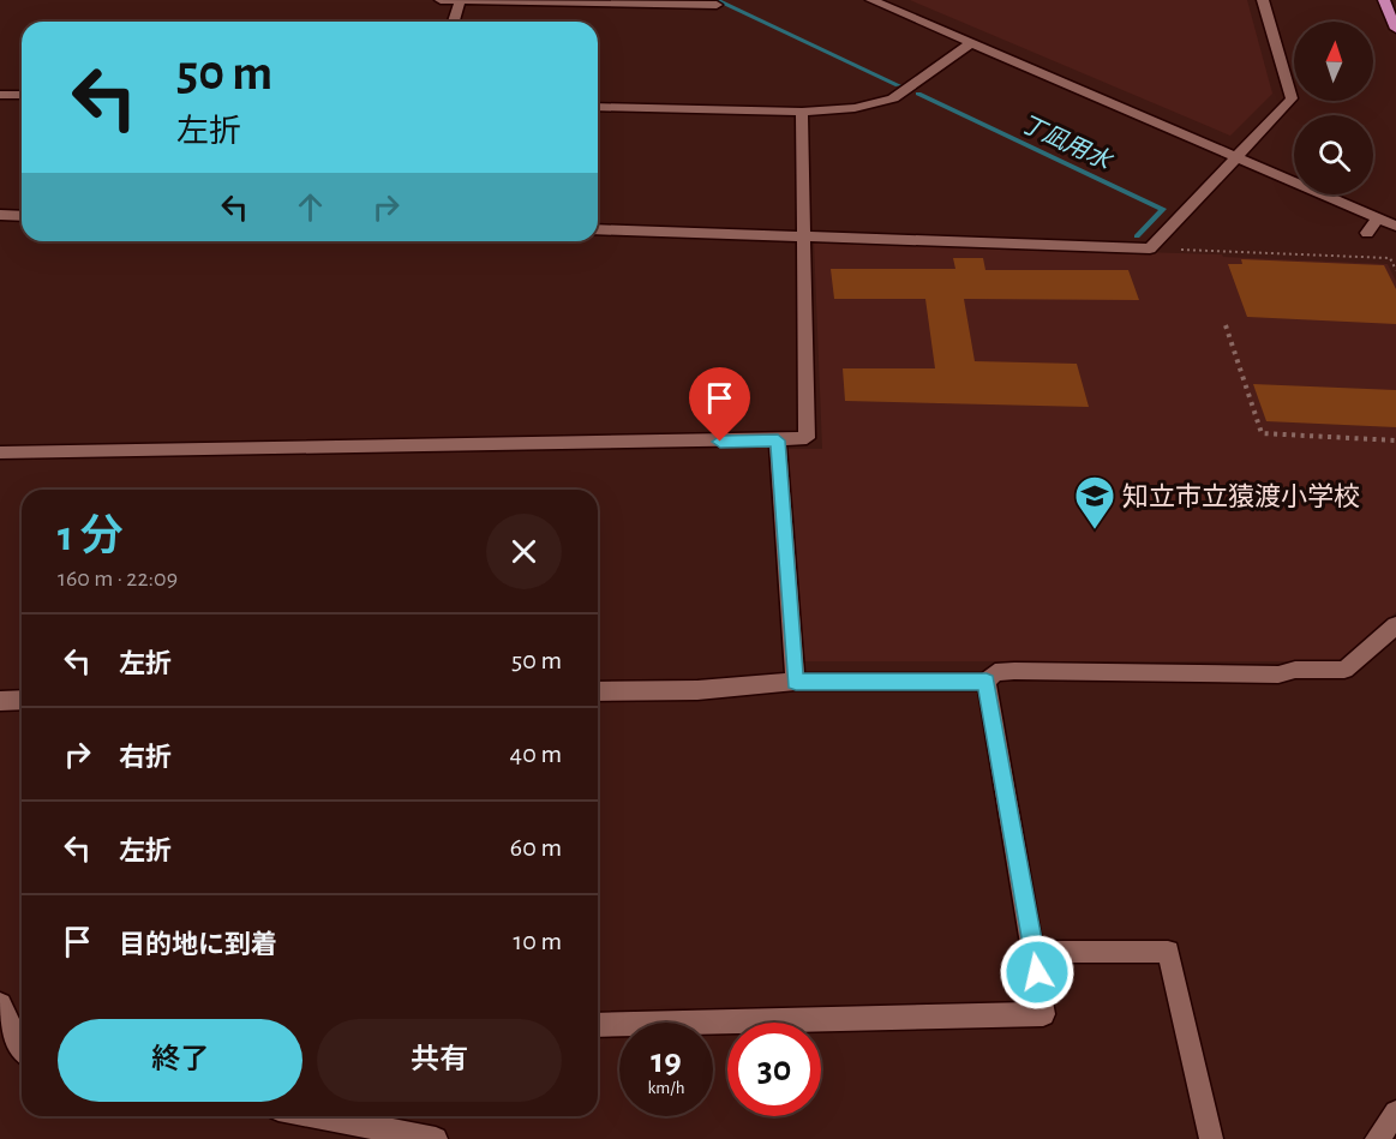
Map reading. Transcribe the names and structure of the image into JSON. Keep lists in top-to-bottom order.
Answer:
{
  "water": ["丁凪用水"],
  "places": {
    "school or university": ["知立市立猿渡小学校"]
  },
  "north": "top",
  "page": {
    "turn": ["50 m", "左折"],
    "heading": ["1 分", "160 m · 22:09"],
    "list": [
      {
        "name": "左折",
        "value": "50 m"
      },
      {
        "name": "右折",
        "value": "40 m"
      },
      {
        "name": "左折",
        "value": "60 m"
      },
      {
        "name": "目的地に到着",
        "value": "10 m"
      }
    ],
    "buttons": ["終了", "共有"],
    "speed": "19 km/h",
    "limit": "30"
  }
}
